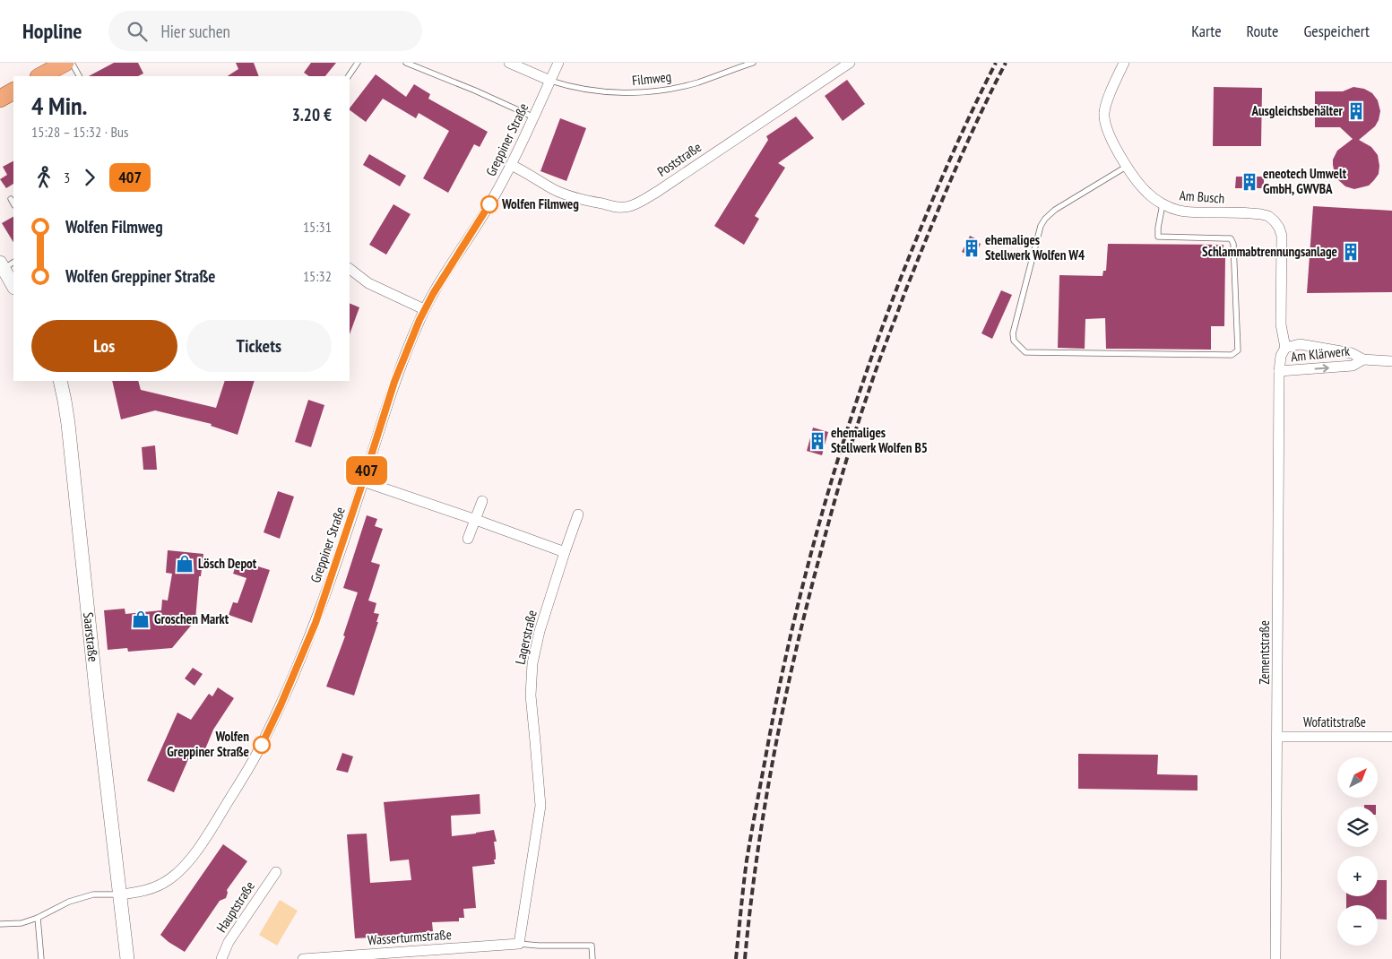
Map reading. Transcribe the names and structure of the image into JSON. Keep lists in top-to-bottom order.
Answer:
{
  "streets": {
    "street": [
      "Greppiner Straße",
      "Poststraße",
      "Am Busch",
      "Am Klärwerk",
      "Saarstraße",
      "Lagerstraße",
      "Zementstraße",
      "Wofatitstraße",
      "Hauptstraße",
      "Wasserturmstraße"
    ],
    "lane": ["Filmweg"]
  },
  "crossings": [
    ["Filmweg", "Greppiner Straße"],
    ["Greppiner Straße", "Poststraße"],
    ["Greppiner Straße", "Saarstraße"],
    ["Am Busch", "Am Klärwerk"],
    ["Am Busch", "Zementstraße"],
    ["Am Klärwerk", "Zementstraße"],
    ["Lagerstraße", "Wasserturmstraße"],
    ["Zementstraße", "Wofatitstraße"]
  ],
  "places": {
    "building": [
      "Ausgleichsbehälter",
      "eneotech Umwelt GmbH, GWVBA",
      "ehemaliges Stellwerk Wolfen W4",
      "Schlammabtrennungsanlage",
      "ehemaliges Stellwerk Wolfen B5"
    ],
    "other": ["Wolfen Filmweg", "Wolfen Greppiner Straße"],
    "shop": ["Lösch Depot", "Groschen Markt"]
  },
  "lines": ["bus line 407"],
  "north": "top right",
  "page": {
    "header": "Hopline",
    "search": "Hier suchen",
    "nav": ["Karte", "Route", "Gespeichert"],
    "on_map": "407",
    "heading": ["4 Min.", "15:28 – 15:32 · Bus", "3.20 €"],
    "legs": ["3", "407"],
    "list": [
      {
        "name": "Wolfen Filmweg",
        "value": "15:31"
      },
      {
        "name": "Wolfen Greppiner Straße",
        "value": "15:32"
      }
    ],
    "buttons": ["Los", "Tickets"],
    "map_buttons": ["+", "−"]
  }
}
